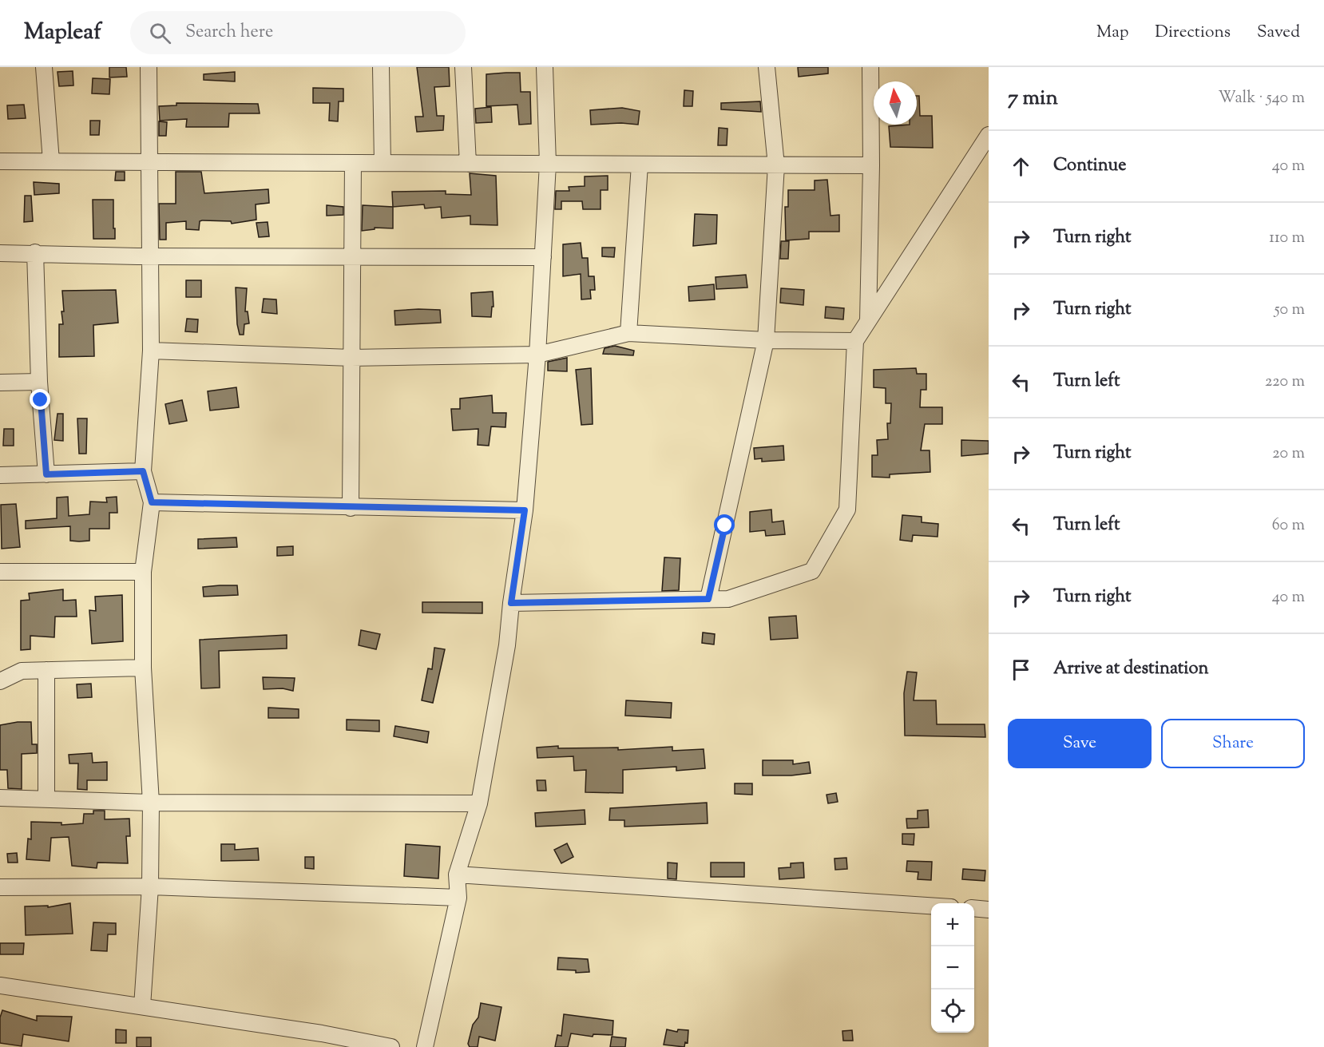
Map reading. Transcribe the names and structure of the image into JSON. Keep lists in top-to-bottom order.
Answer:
{
  "north": "top",
  "page": {
    "header": "Mapleaf",
    "search": "Search here",
    "nav": ["Map", "Directions", "Saved"],
    "heading": ["7 min", "Walk · 540 m"],
    "list": [
      ["Continue", "40 m"],
      ["Turn right", "110 m"],
      ["Turn right", "50 m"],
      ["Turn left", "220 m"],
      ["Turn right", "20 m"],
      ["Turn left", "60 m"],
      ["Turn right", "40 m"],
      "Arrive at destination"
    ],
    "buttons": ["Save", "Share"],
    "map_buttons": ["+", "−"]
  }
}
